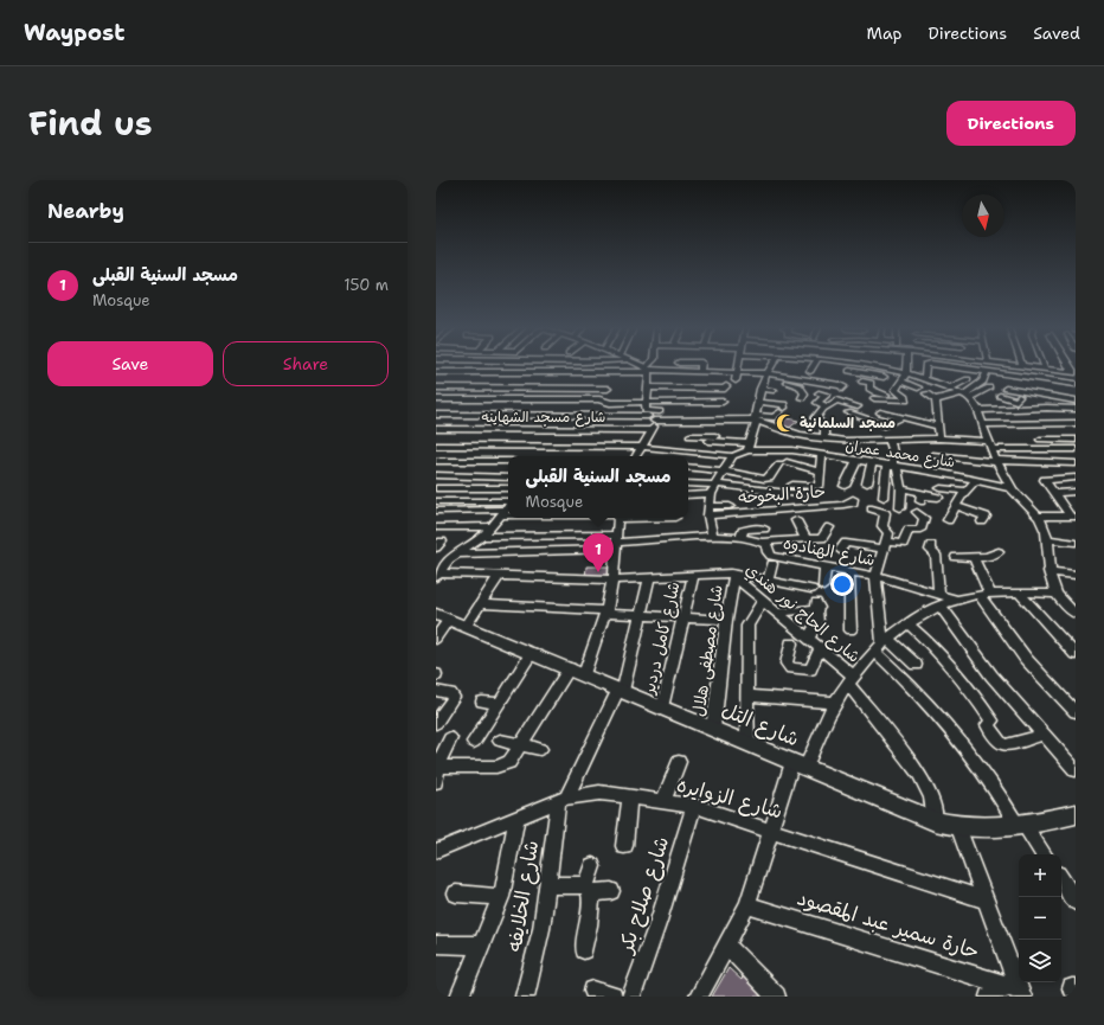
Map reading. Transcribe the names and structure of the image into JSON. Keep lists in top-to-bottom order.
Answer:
{
  "streets": {
    "street": [
      "شارع مسجد الشهاينه",
      "شارع محمد عمران",
      "حارة البخوخه",
      "شارع الهنادوه",
      "شارع الحاج نور هندي",
      "شارع كامل دردير",
      "شارع مصطفى هلال",
      "شارع التل",
      "شارع الزوايره",
      "شارع صلاح بكر",
      "شارع الخلايفه",
      "حارة سمير عبد المقصود"
    ]
  },
  "crossings": [
    ["شارع الحاج نور هندي", "شارع مصطفى هلال"],
    ["شارع الحاج نور هندي", "شارع التل"],
    ["شارع كامل دردير", "شارع التل"],
    ["شارع مصطفى هلال", "شارع التل"],
    ["شارع التل", "شارع الخلايفه"],
    ["شارع الزوايره", "شارع صلاح بكر"],
    ["شارع الزوايره", "شارع الخلايفه"]
  ],
  "places": {
    "mosque": ["مسجد السلمانية"]
  },
  "north": "bottom",
  "page": {
    "header": "Waypost",
    "nav": ["Map", "Directions", "Saved"],
    "title": "Find us",
    "buttons": [
      "Directions",
      ["Save", "Share"]
    ],
    "heading": "Nearby",
    "list": [
      {
        "mark": "1",
        "name": "مسجد السنية القبلى",
        "note": "Mosque",
        "value": "150 m"
      }
    ],
    "popup": ["مسجد السنية القبلى", "Mosque"],
    "pins": "1",
    "map_buttons": ["+", "−"]
  }
}
